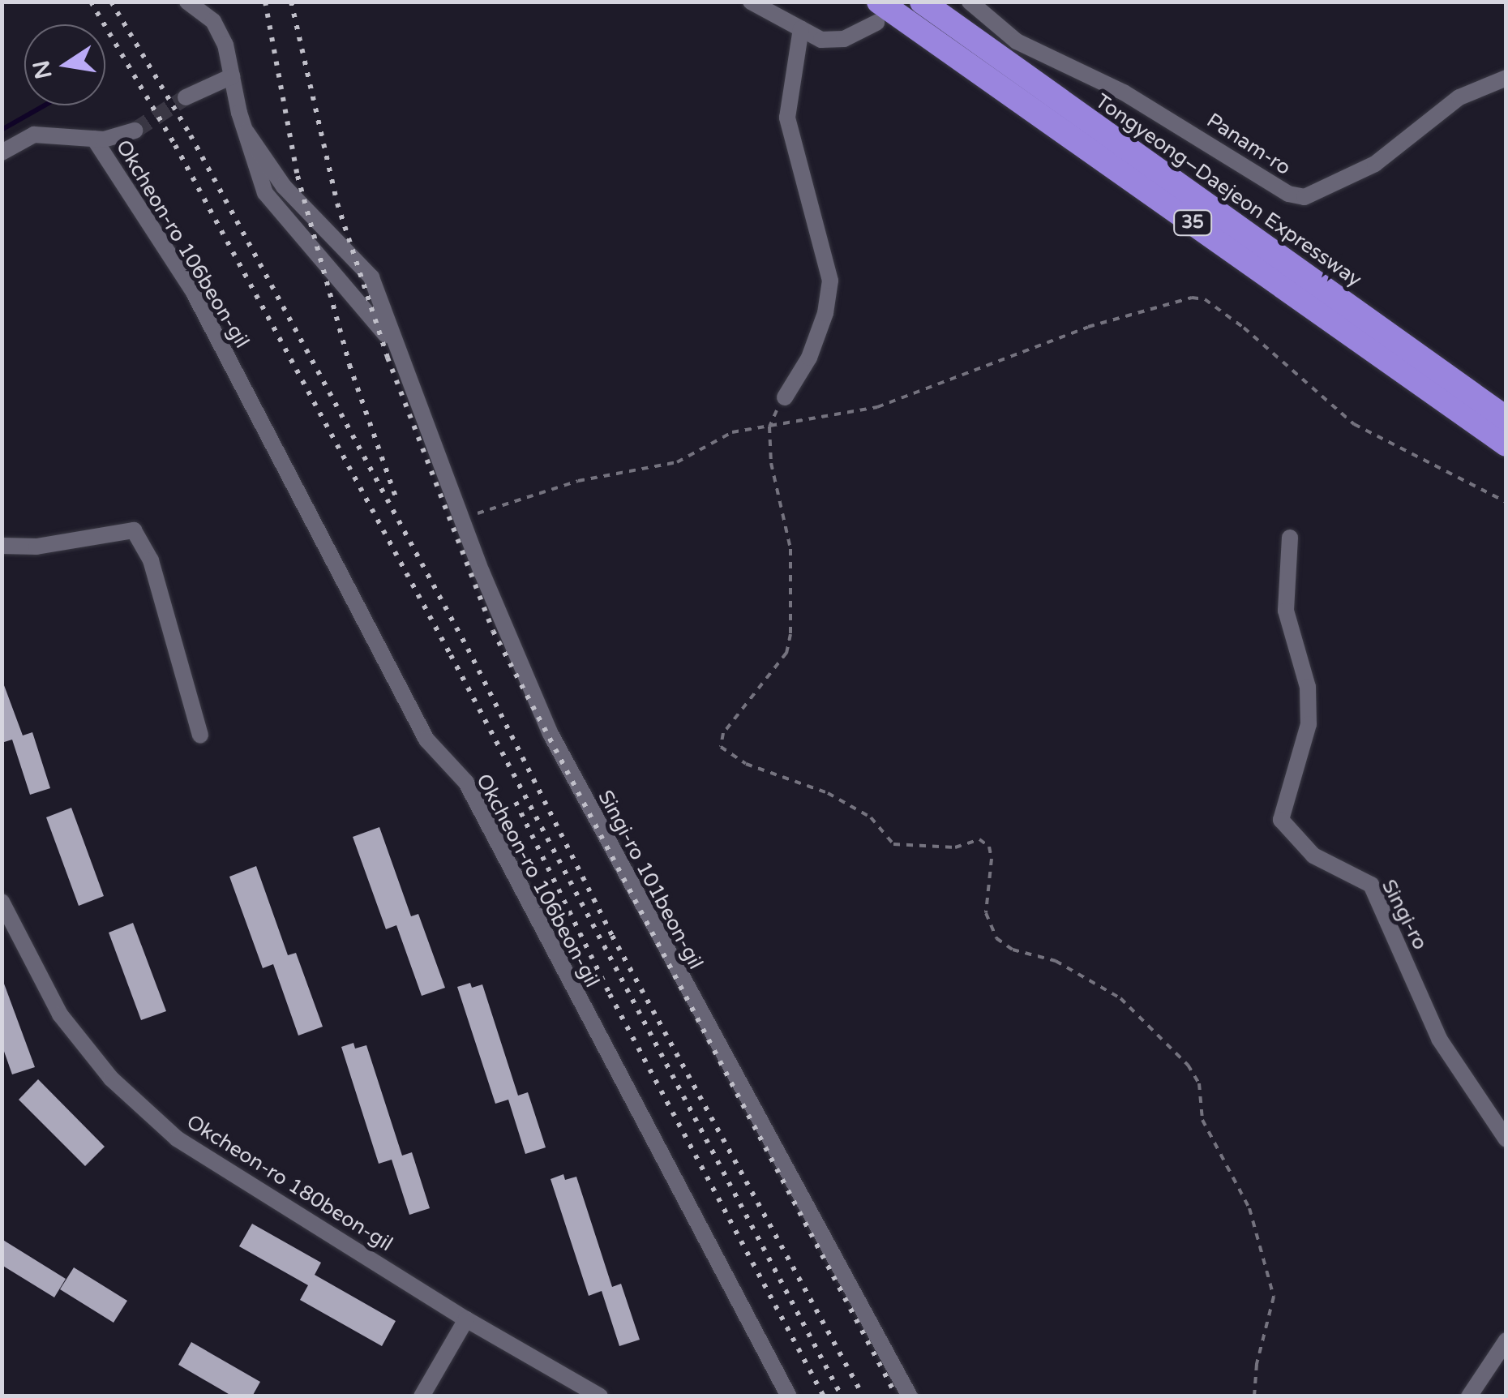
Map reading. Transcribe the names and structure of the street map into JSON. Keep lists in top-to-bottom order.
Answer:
{
  "streets": {
    "highway": ["Tongyeong–Daejeon Expressway", "35"],
    "street": [
      "Panam-ro",
      "Okcheon-ro 106beon-gil",
      "Singi-ro 101beon-gil",
      "Singi-ro",
      "Okcheon-ro 180beon-gil"
    ]
  },
  "north": "left"
}
